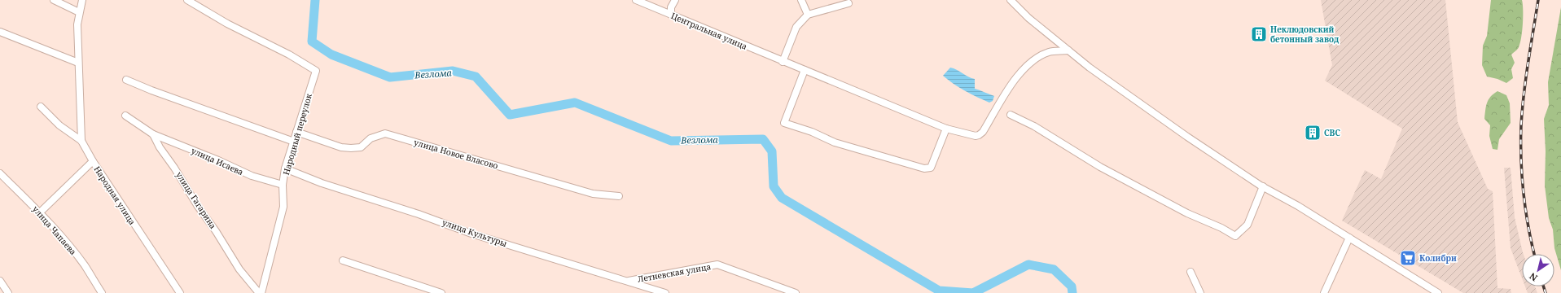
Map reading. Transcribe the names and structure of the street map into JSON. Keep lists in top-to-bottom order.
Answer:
{
  "streets": {
    "street": [
      "Центральная улица",
      "Народный переулок",
      "улица Новое Власово",
      "улица Исаева",
      "Народная улица",
      "улица Гагарина",
      "улица Чапаева",
      "улица Культуры",
      "Летневская улица"
    ]
  },
  "crossings": [
    ["Народный переулок", "улица Новое Власово"],
    ["Народный переулок", "улица Исаева"],
    ["Народный переулок", "улица Гагарина"],
    ["Народный переулок", "улица Культуры"],
    ["улица Исаева", "улица Гагарина"],
    ["улица Культуры", "Летневская улица"]
  ],
  "water": ["Везлома"],
  "places": {
    "building": ["Неклюдовский бетонный завод", "СВС"],
    "supermarket": ["Колибри"]
  },
  "north": "bottom left"
}
